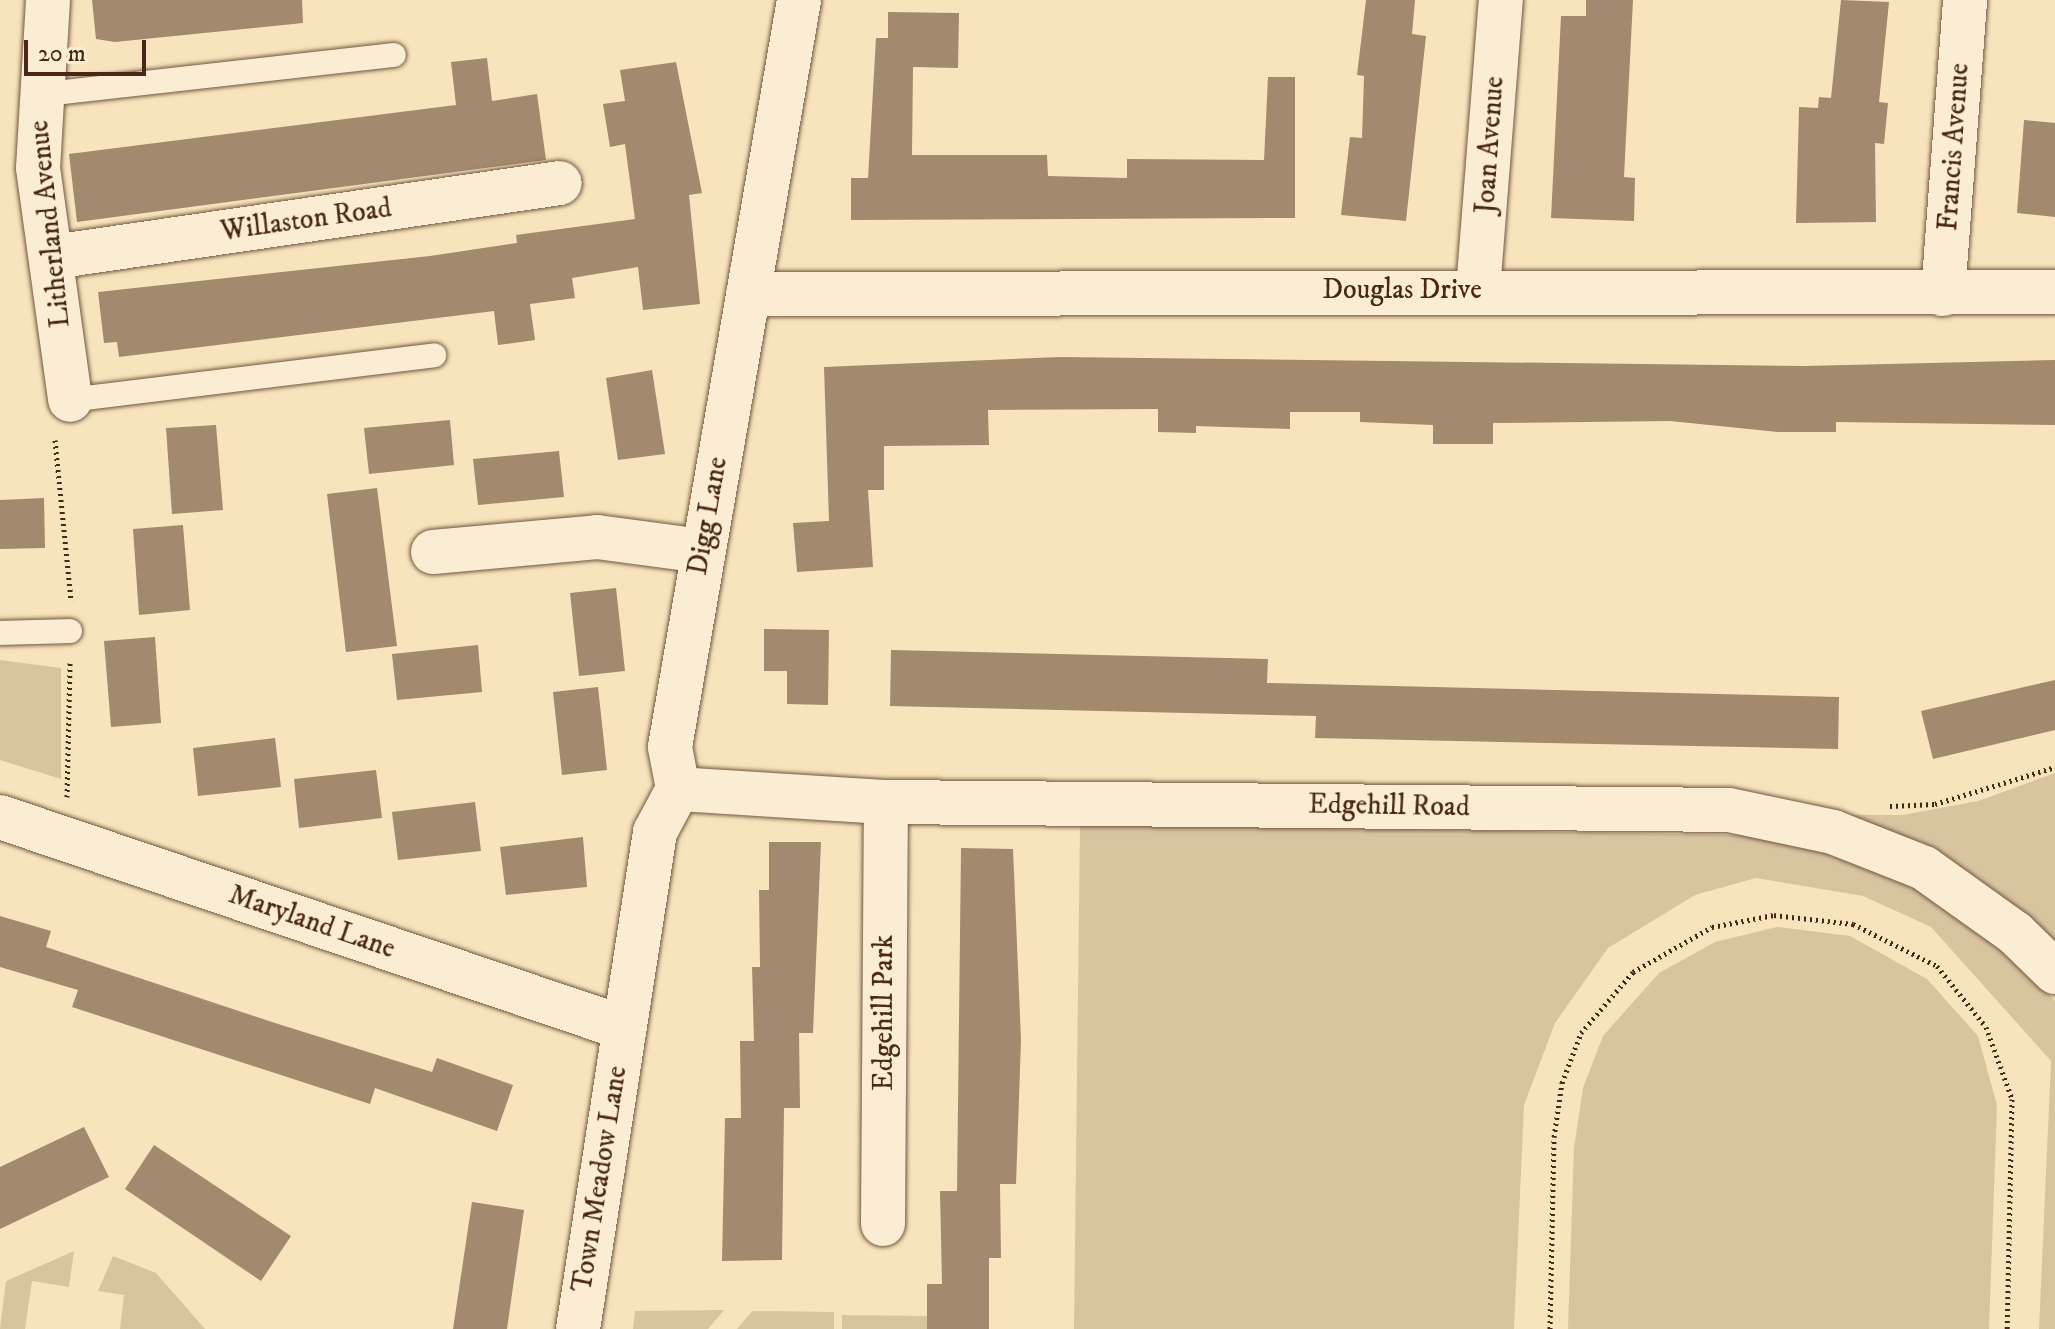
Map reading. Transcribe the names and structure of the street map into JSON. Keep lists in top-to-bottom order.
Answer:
{
  "streets": {
    "street": [
      "Joan Avenue",
      "Francis Avenue",
      "Willaston Road",
      "Litherland Avenue",
      "Douglas Drive",
      "Digg Lane",
      "Edgehill Road",
      "Maryland Lane",
      "Edgehill Park",
      "Town Meadow Lane"
    ]
  },
  "crossings": [
    ["Joan Avenue", "Douglas Drive"],
    ["Francis Avenue", "Douglas Drive"],
    ["Willaston Road", "Litherland Avenue"],
    ["Douglas Drive", "Digg Lane"],
    ["Digg Lane", "Edgehill Road"],
    ["Edgehill Road", "Edgehill Park"],
    ["Maryland Lane", "Town Meadow Lane"]
  ],
  "scale_bar": "20 m"
}
